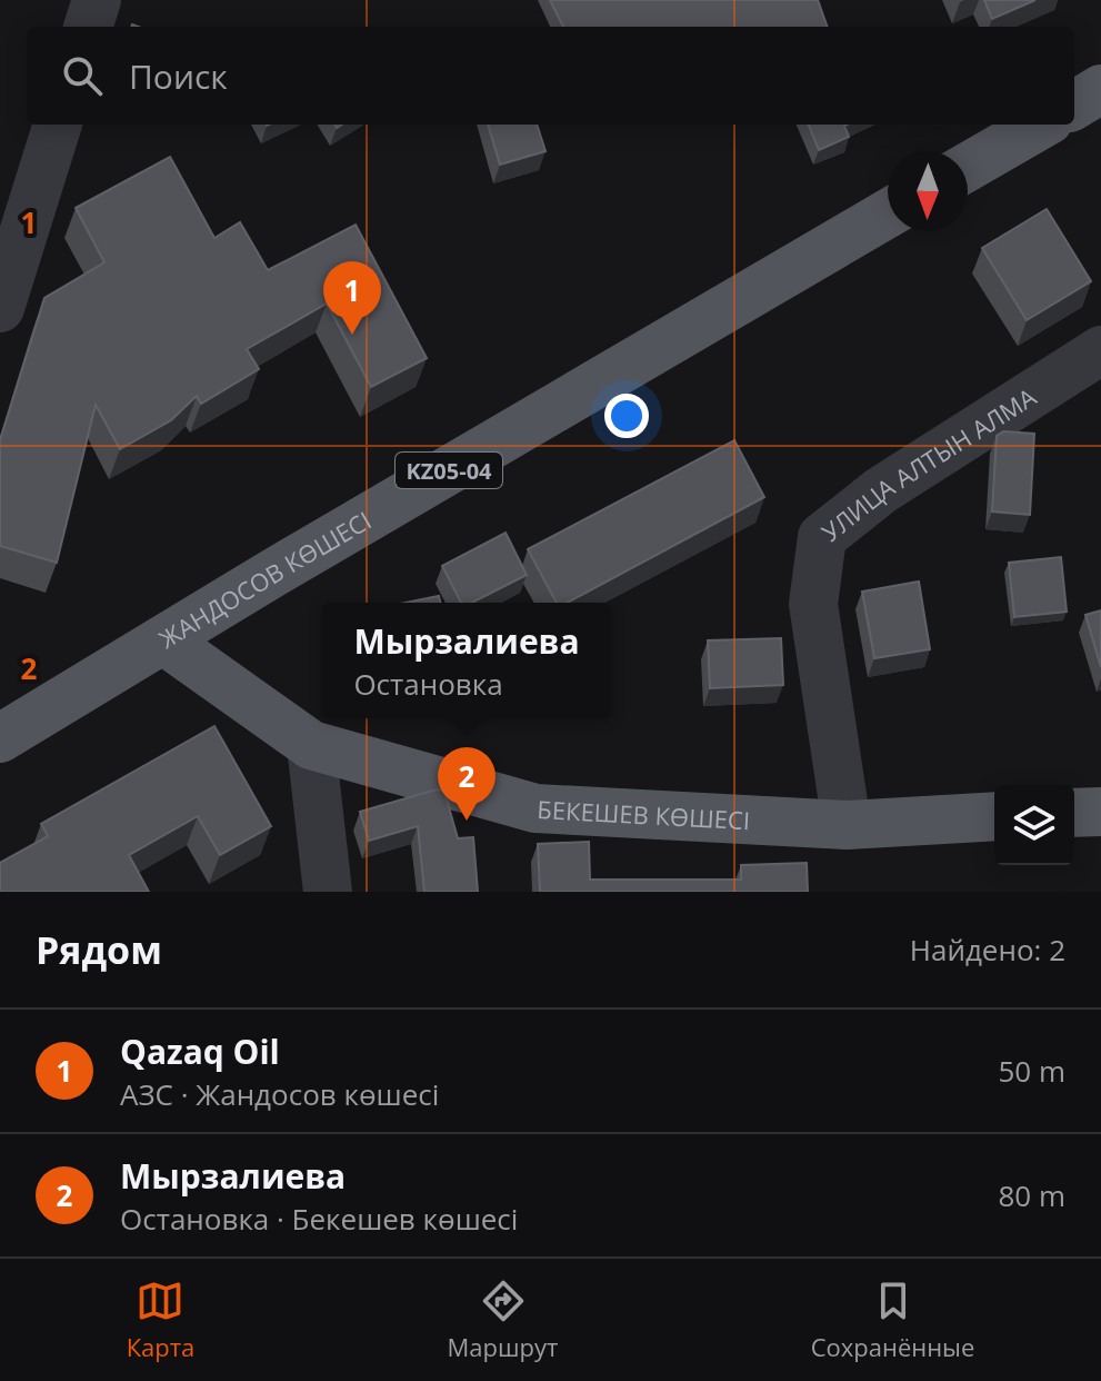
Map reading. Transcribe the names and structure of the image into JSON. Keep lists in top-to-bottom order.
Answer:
{
  "streets": {
    "main road": ["KZ05-04", "ЖАНДОСОВ КӨШЕСІ", "БЕКЕШЕВ КӨШЕСІ"],
    "street": ["УЛИЦА АЛТЫН АЛМА"]
  },
  "crossings": [
    ["УЛИЦА АЛТЫН АЛМА", "БЕКЕШЕВ КӨШЕСІ"],
    ["ЖАНДОСОВ КӨШЕСІ", "БЕКЕШЕВ КӨШЕСІ"]
  ],
  "north": "bottom",
  "page": {
    "search": "Поиск",
    "pins": ["1", "2"],
    "popup": ["Мырзалиева", "Остановка"],
    "heading": ["Рядом", "Найдено: 2"],
    "list": [
      {
        "mark": "1",
        "name": "Qazaq Oil",
        "note": "АЗС · Жандосов көшесі",
        "value": "50 m"
      },
      {
        "mark": "2",
        "name": "Мырзалиева",
        "note": "Остановка · Бекешев көшесі",
        "value": "80 m"
      }
    ],
    "nav": ["Карта", "Маршрут", "Сохранённые"]
  },
  "grid": {
    "rows": ["1", "2"]
  }
}
